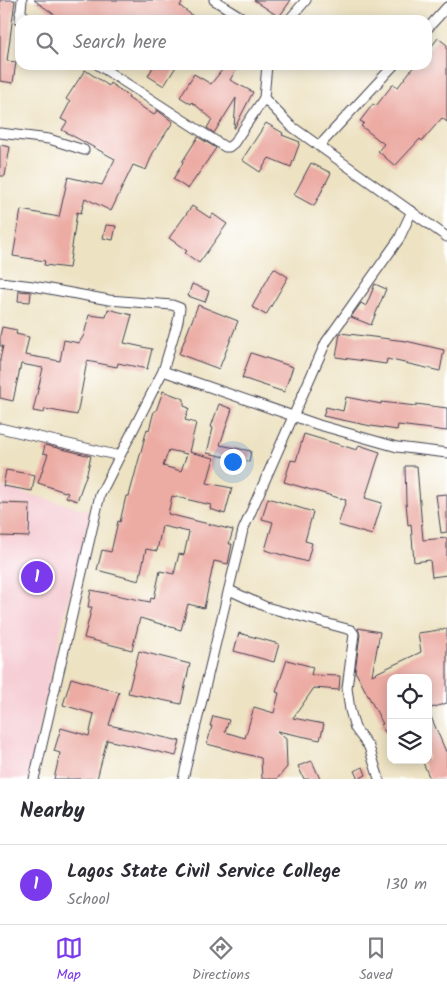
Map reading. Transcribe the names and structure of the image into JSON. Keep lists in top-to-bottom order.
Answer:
{
  "page": {
    "search": "Search here",
    "pins": "1",
    "heading": "Nearby",
    "list": [
      {
        "mark": "1",
        "name": "Lagos State Civil Service College",
        "note": "School",
        "value": "130 m"
      }
    ],
    "nav": ["Map", "Directions", "Saved"]
  }
}
